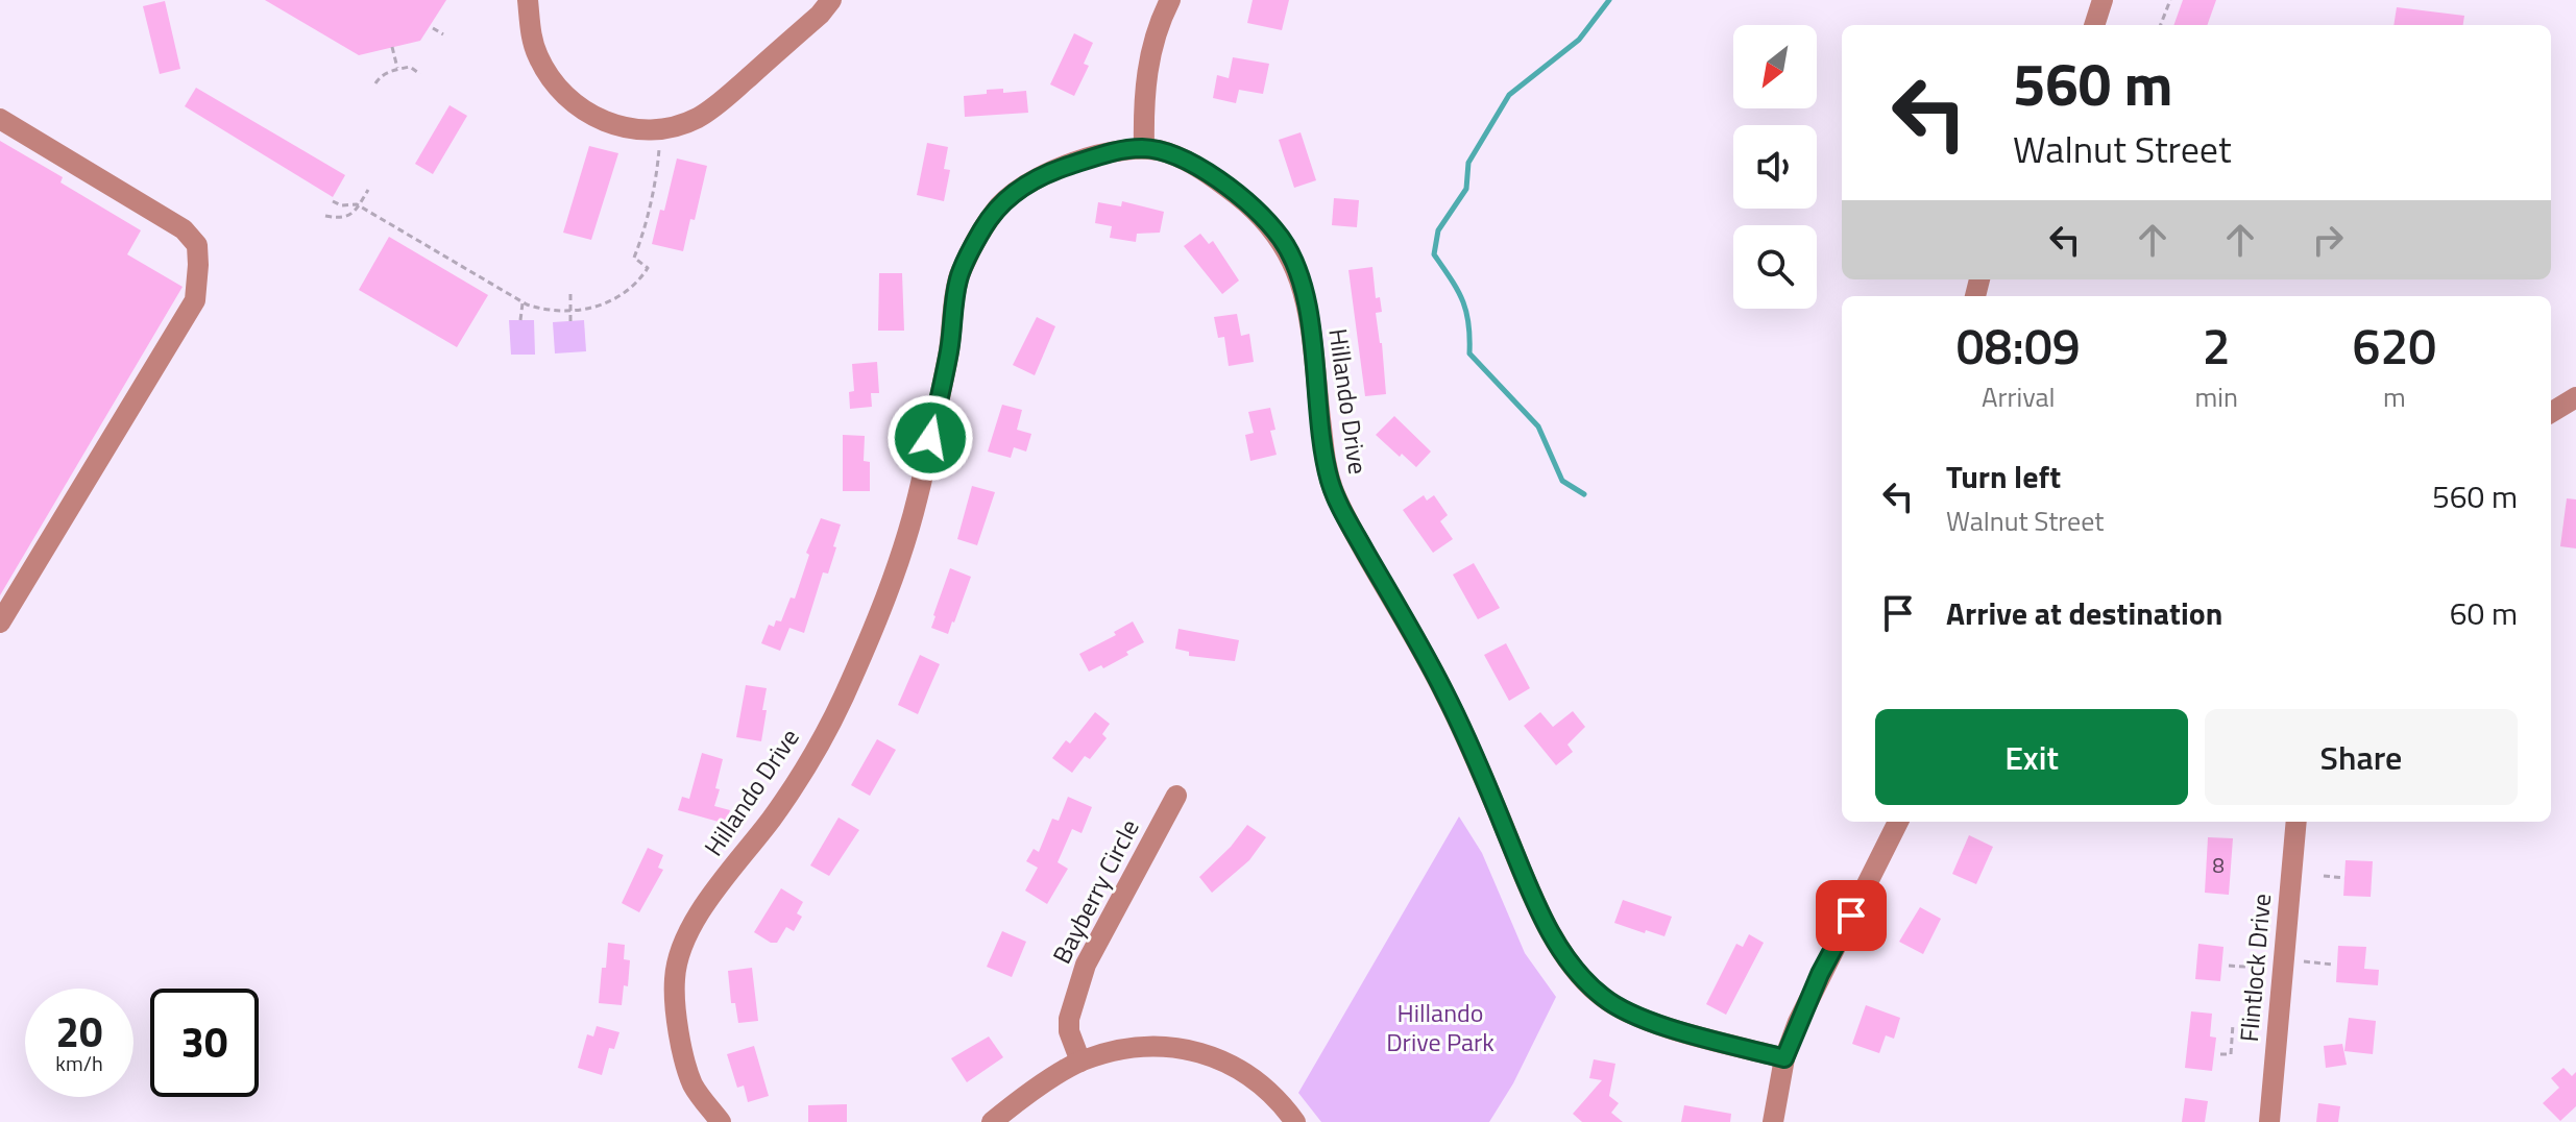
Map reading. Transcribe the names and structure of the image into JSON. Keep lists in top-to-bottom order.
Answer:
{
  "streets": {
    "street": ["Hillando Drive", "Bayberry Circle", "Flintlock Drive"]
  },
  "parks": ["Hillando Drive Park"],
  "house_numbers": ["8"],
  "north": "bottom left",
  "page": {
    "turn": ["560 m", "Walnut Street"],
    "eta": [
      "08:09",
      "Arrival",
      "2",
      "min",
      "620",
      "m"
    ],
    "list": [
      {
        "name": "Turn left",
        "note": "Walnut Street",
        "value": "560 m"
      },
      {
        "name": "Arrive at destination",
        "value": "60 m"
      }
    ],
    "buttons": ["Exit", "Share"],
    "speed": "20 km/h",
    "limit": "30"
  }
}
